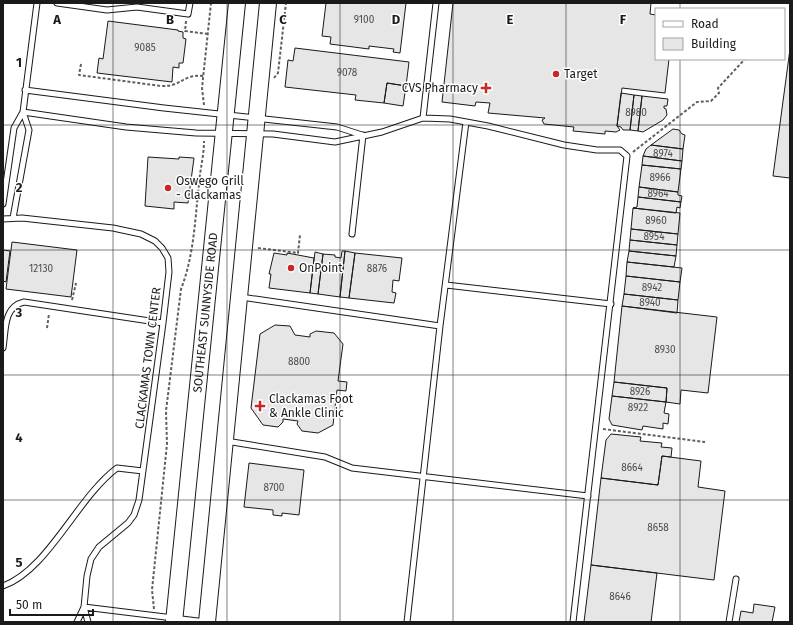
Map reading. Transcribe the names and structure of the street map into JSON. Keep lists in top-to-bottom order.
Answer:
{
  "streets": {
    "main road": ["SOUTHEAST SUNNYSIDE ROAD"],
    "lane": ["CLACKAMAS TOWN CENTER"]
  },
  "places": {
    "other": ["Target", "Oswego Grill - Clackamas", "OnPoint"],
    "health": ["CVS Pharmacy", "Clackamas Foot & Ankle Clinic"]
  },
  "house_numbers": [
    "9100",
    "9085",
    "9078",
    "8980",
    "8974",
    "8966",
    "8964",
    "8960",
    "8954",
    "12130",
    "8876",
    "8942",
    "8940",
    "8930",
    "8800",
    "8926",
    "8922",
    "8664",
    "8700",
    "8658",
    "8646"
  ],
  "legend": ["Road", "Building"],
  "scale_bar": "50 m",
  "grid": {
    "columns": [
      "A",
      "B",
      "C",
      "D",
      "E",
      "F"
    ],
    "rows": [
      "1",
      "2",
      "3",
      "4",
      "5"
    ]
  }
}
